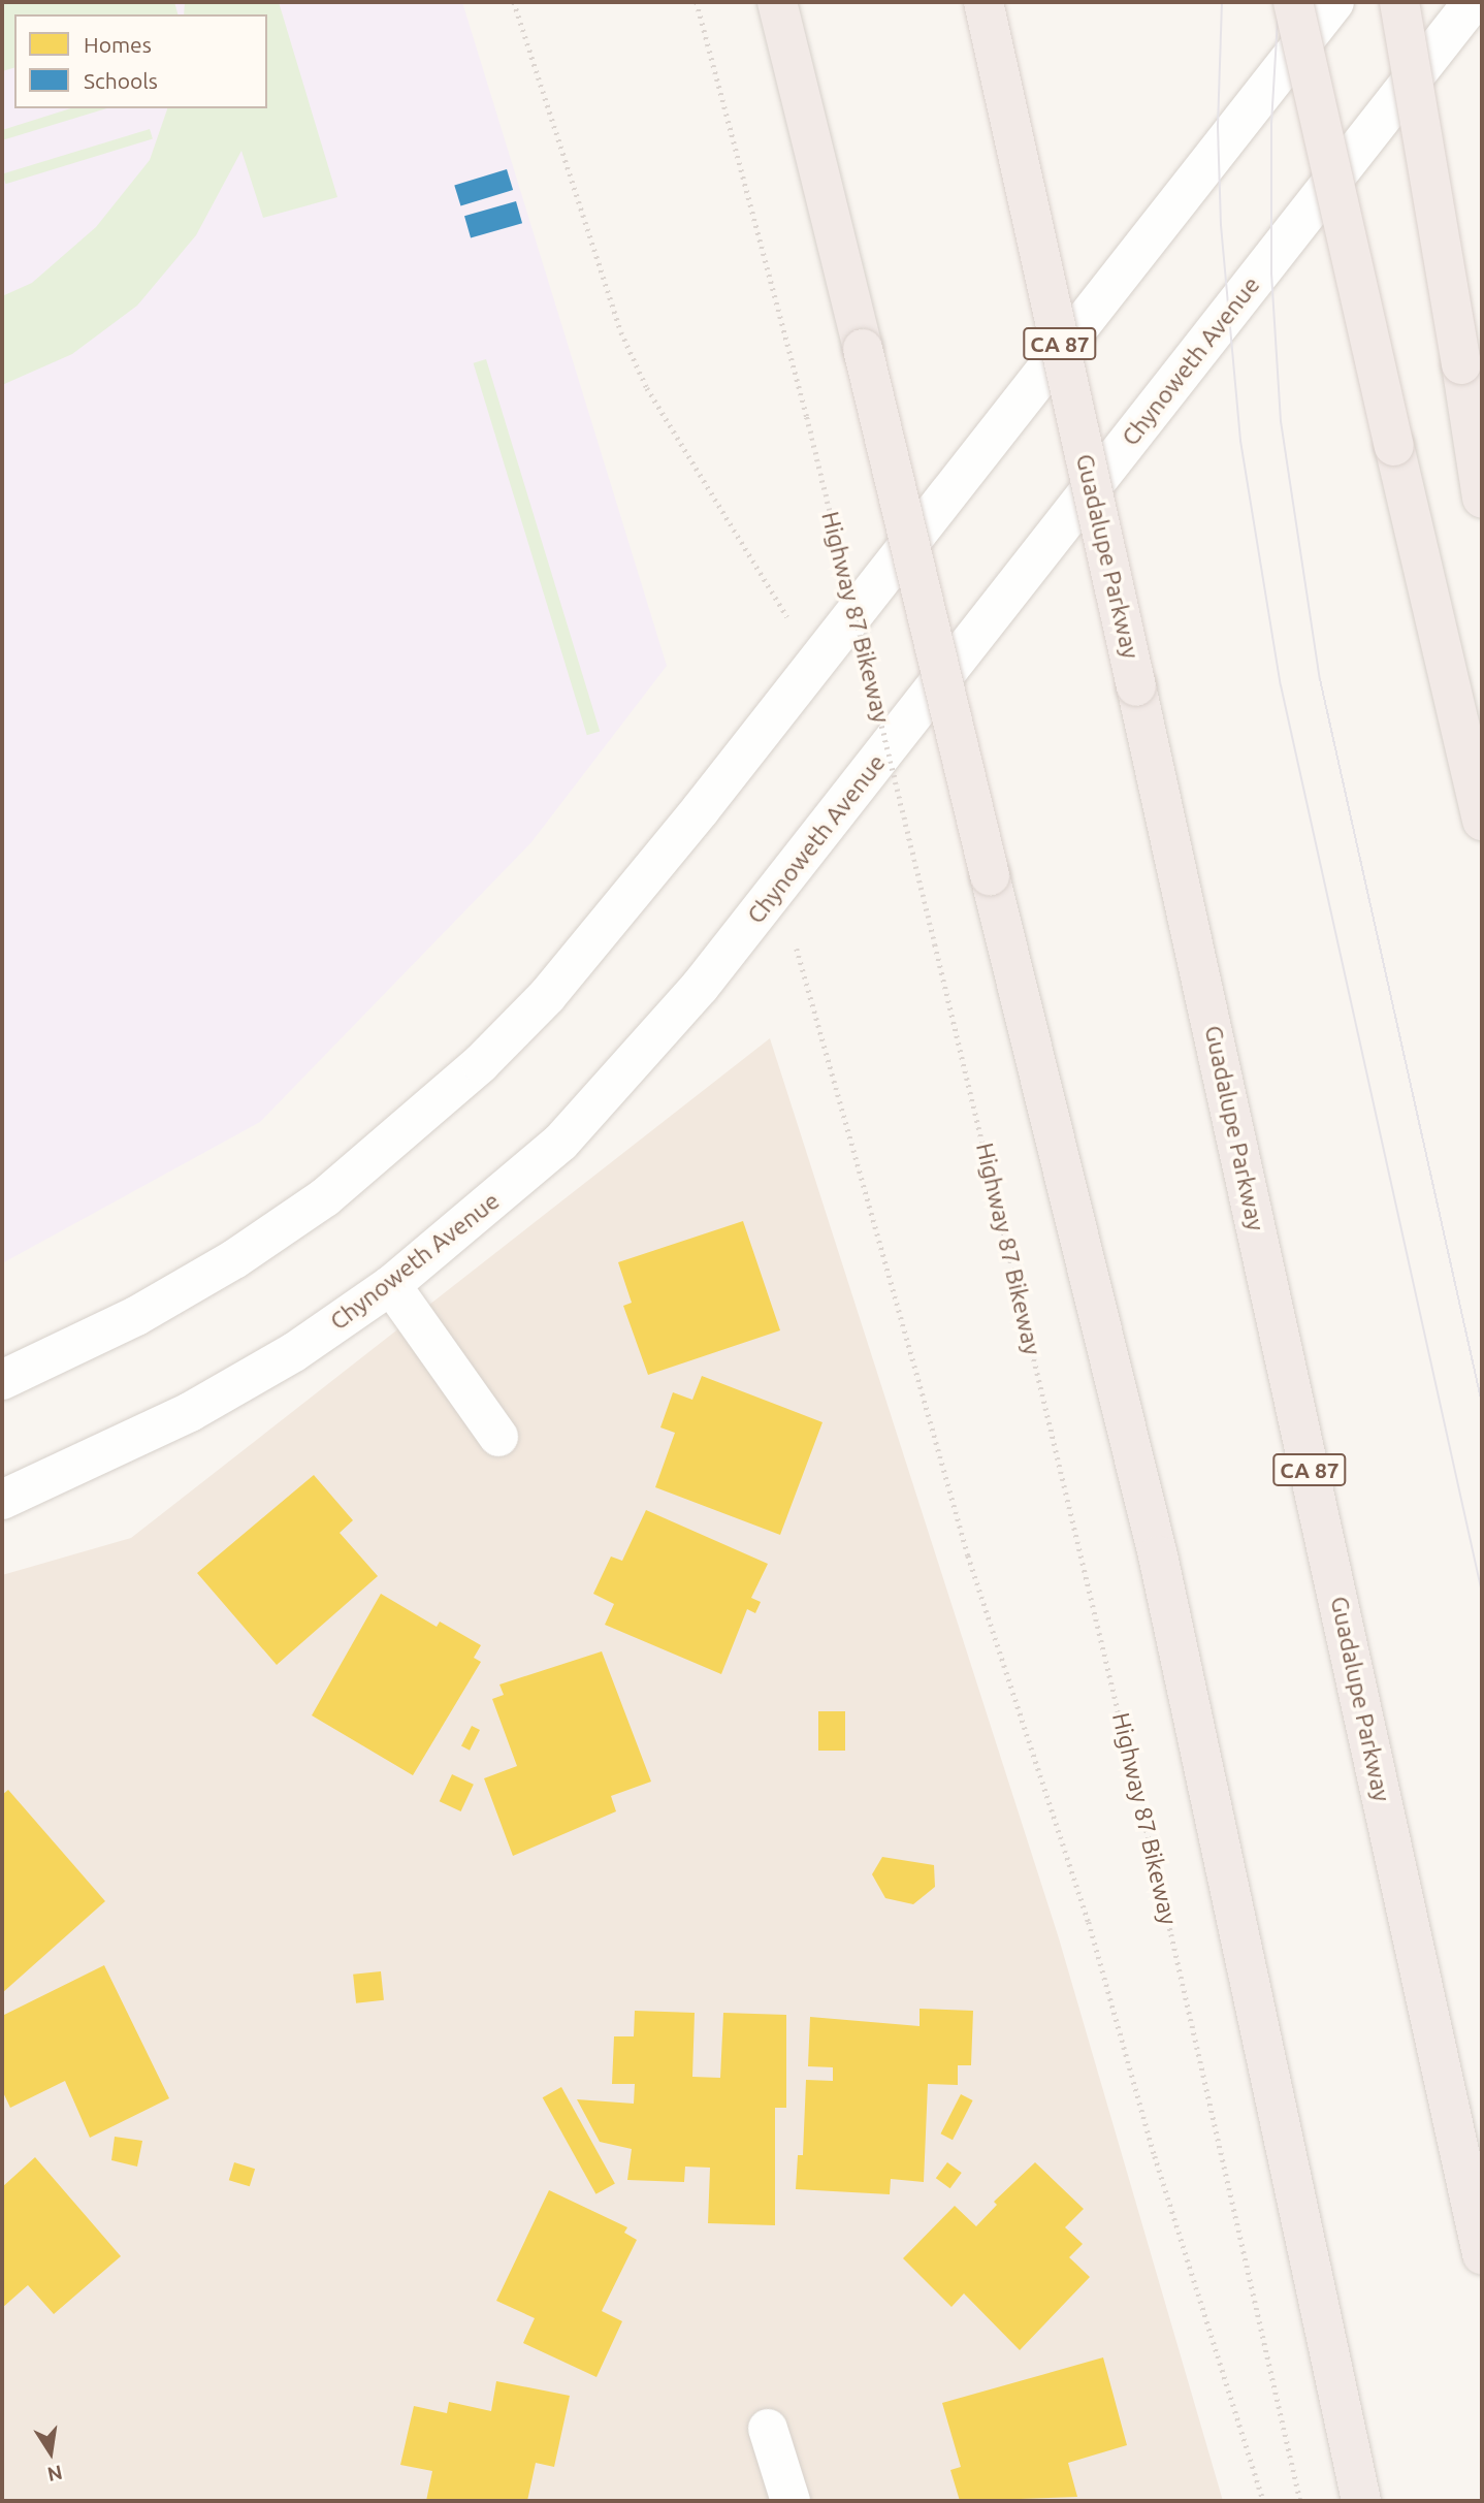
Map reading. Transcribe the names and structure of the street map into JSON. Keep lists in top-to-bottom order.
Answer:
{
  "streets": {
    "highway": ["CA 87", "Guadalupe Parkway"],
    "street": ["Chynoweth Avenue"],
    "path": ["Highway 87 Bikeway"]
  },
  "legend": ["Homes", "Schools"],
  "north": "bottom"
}
